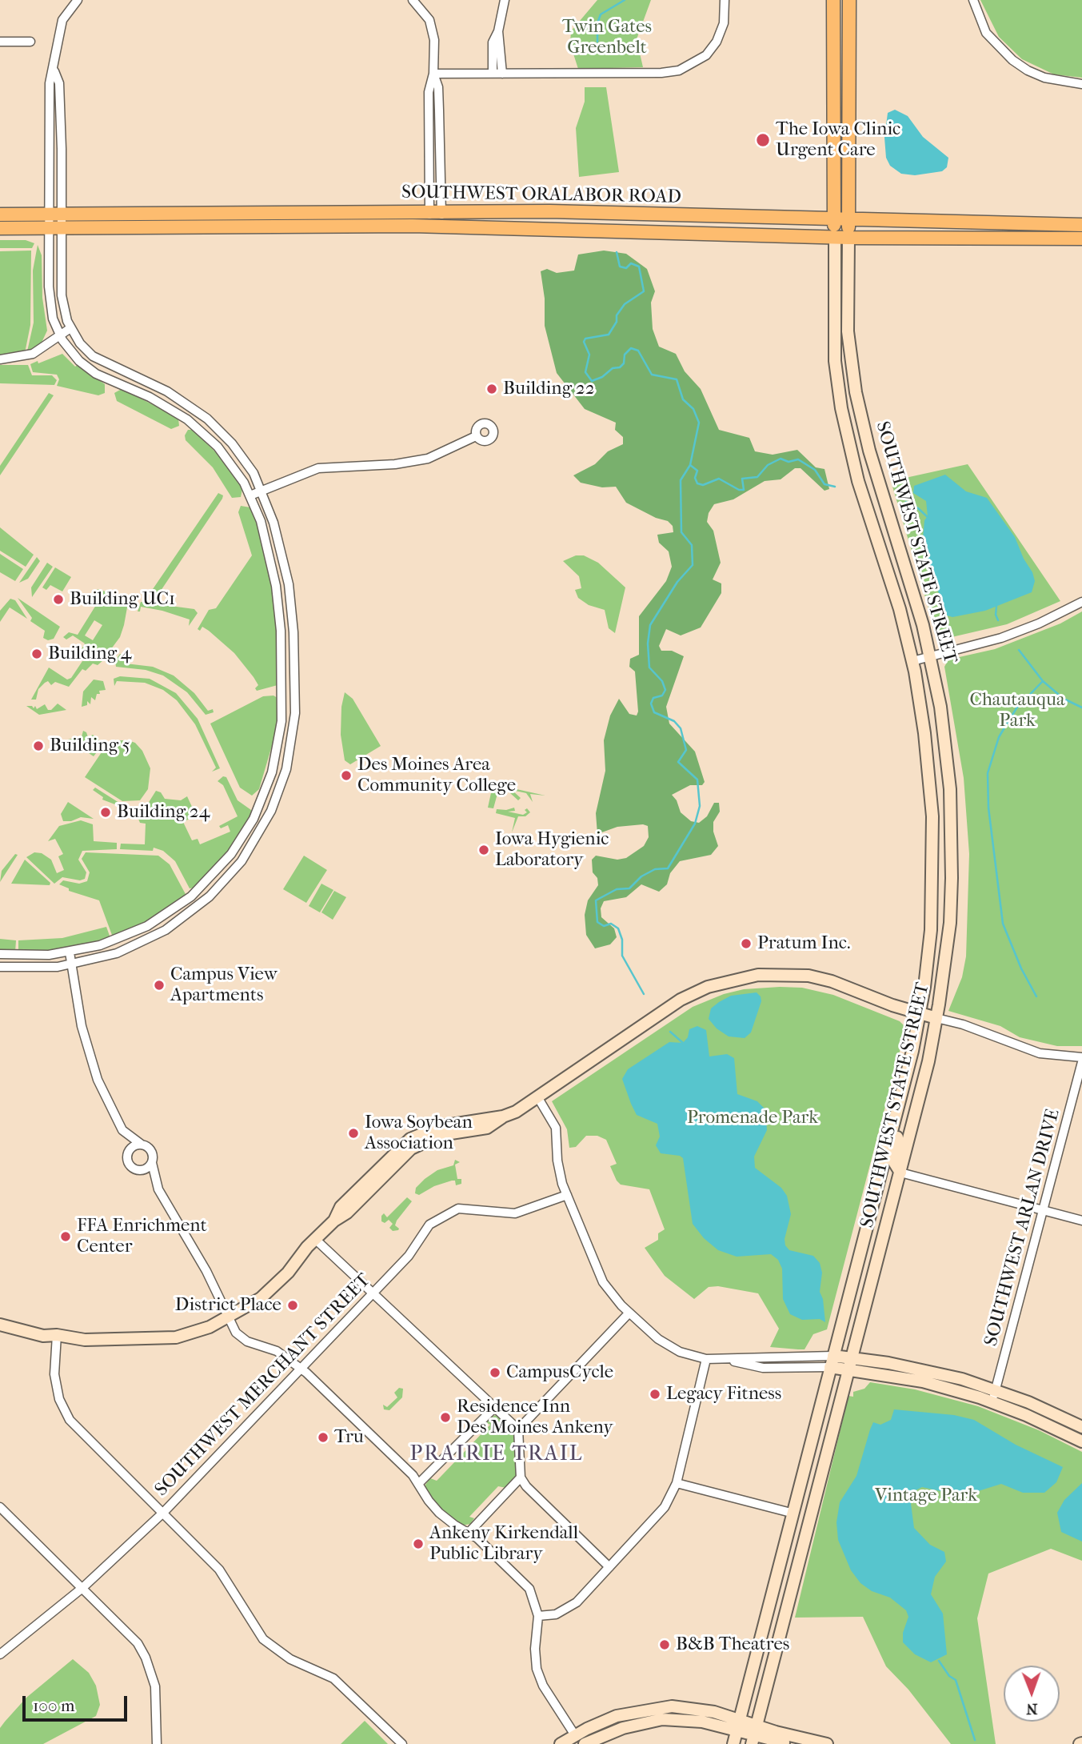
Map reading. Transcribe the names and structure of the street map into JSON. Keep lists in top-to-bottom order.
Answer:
{
  "streets": {
    "main road": ["SOUTHWEST ORALABOR ROAD", "SOUTHWEST STATE STREET"],
    "street": ["SOUTHWEST ARLAN DRIVE", "SOUTHWEST MERCHANT STREET"]
  },
  "crossings": [
    ["SOUTHWEST ORALABOR ROAD", "SOUTHWEST STATE STREET"]
  ],
  "districts": ["PRAIRIE TRAIL"],
  "parks": [
    "Twin Gates Greenbelt",
    "Chautauqua Park",
    "Promenade Park",
    "Vintage Park"
  ],
  "places": [
    "The Iowa Clinic Urgent Care",
    "Building 22",
    "Building UC1",
    "Building 4",
    "Building 5",
    "Des Moines Area Community College",
    "Building 24",
    "Iowa Hygienic Laboratory",
    "Pratum Inc.",
    "Campus View Apartments",
    "Iowa Soybean Association",
    "FFA Enrichment Center",
    "District Place",
    "CampusCycle",
    "Legacy Fitness",
    "Residence Inn Des Moines Ankeny",
    "Tru",
    "Ankeny Kirkendall Public Library",
    "B&B Theatres"
  ],
  "scale_bar": "100 m",
  "north": "bottom"
}
